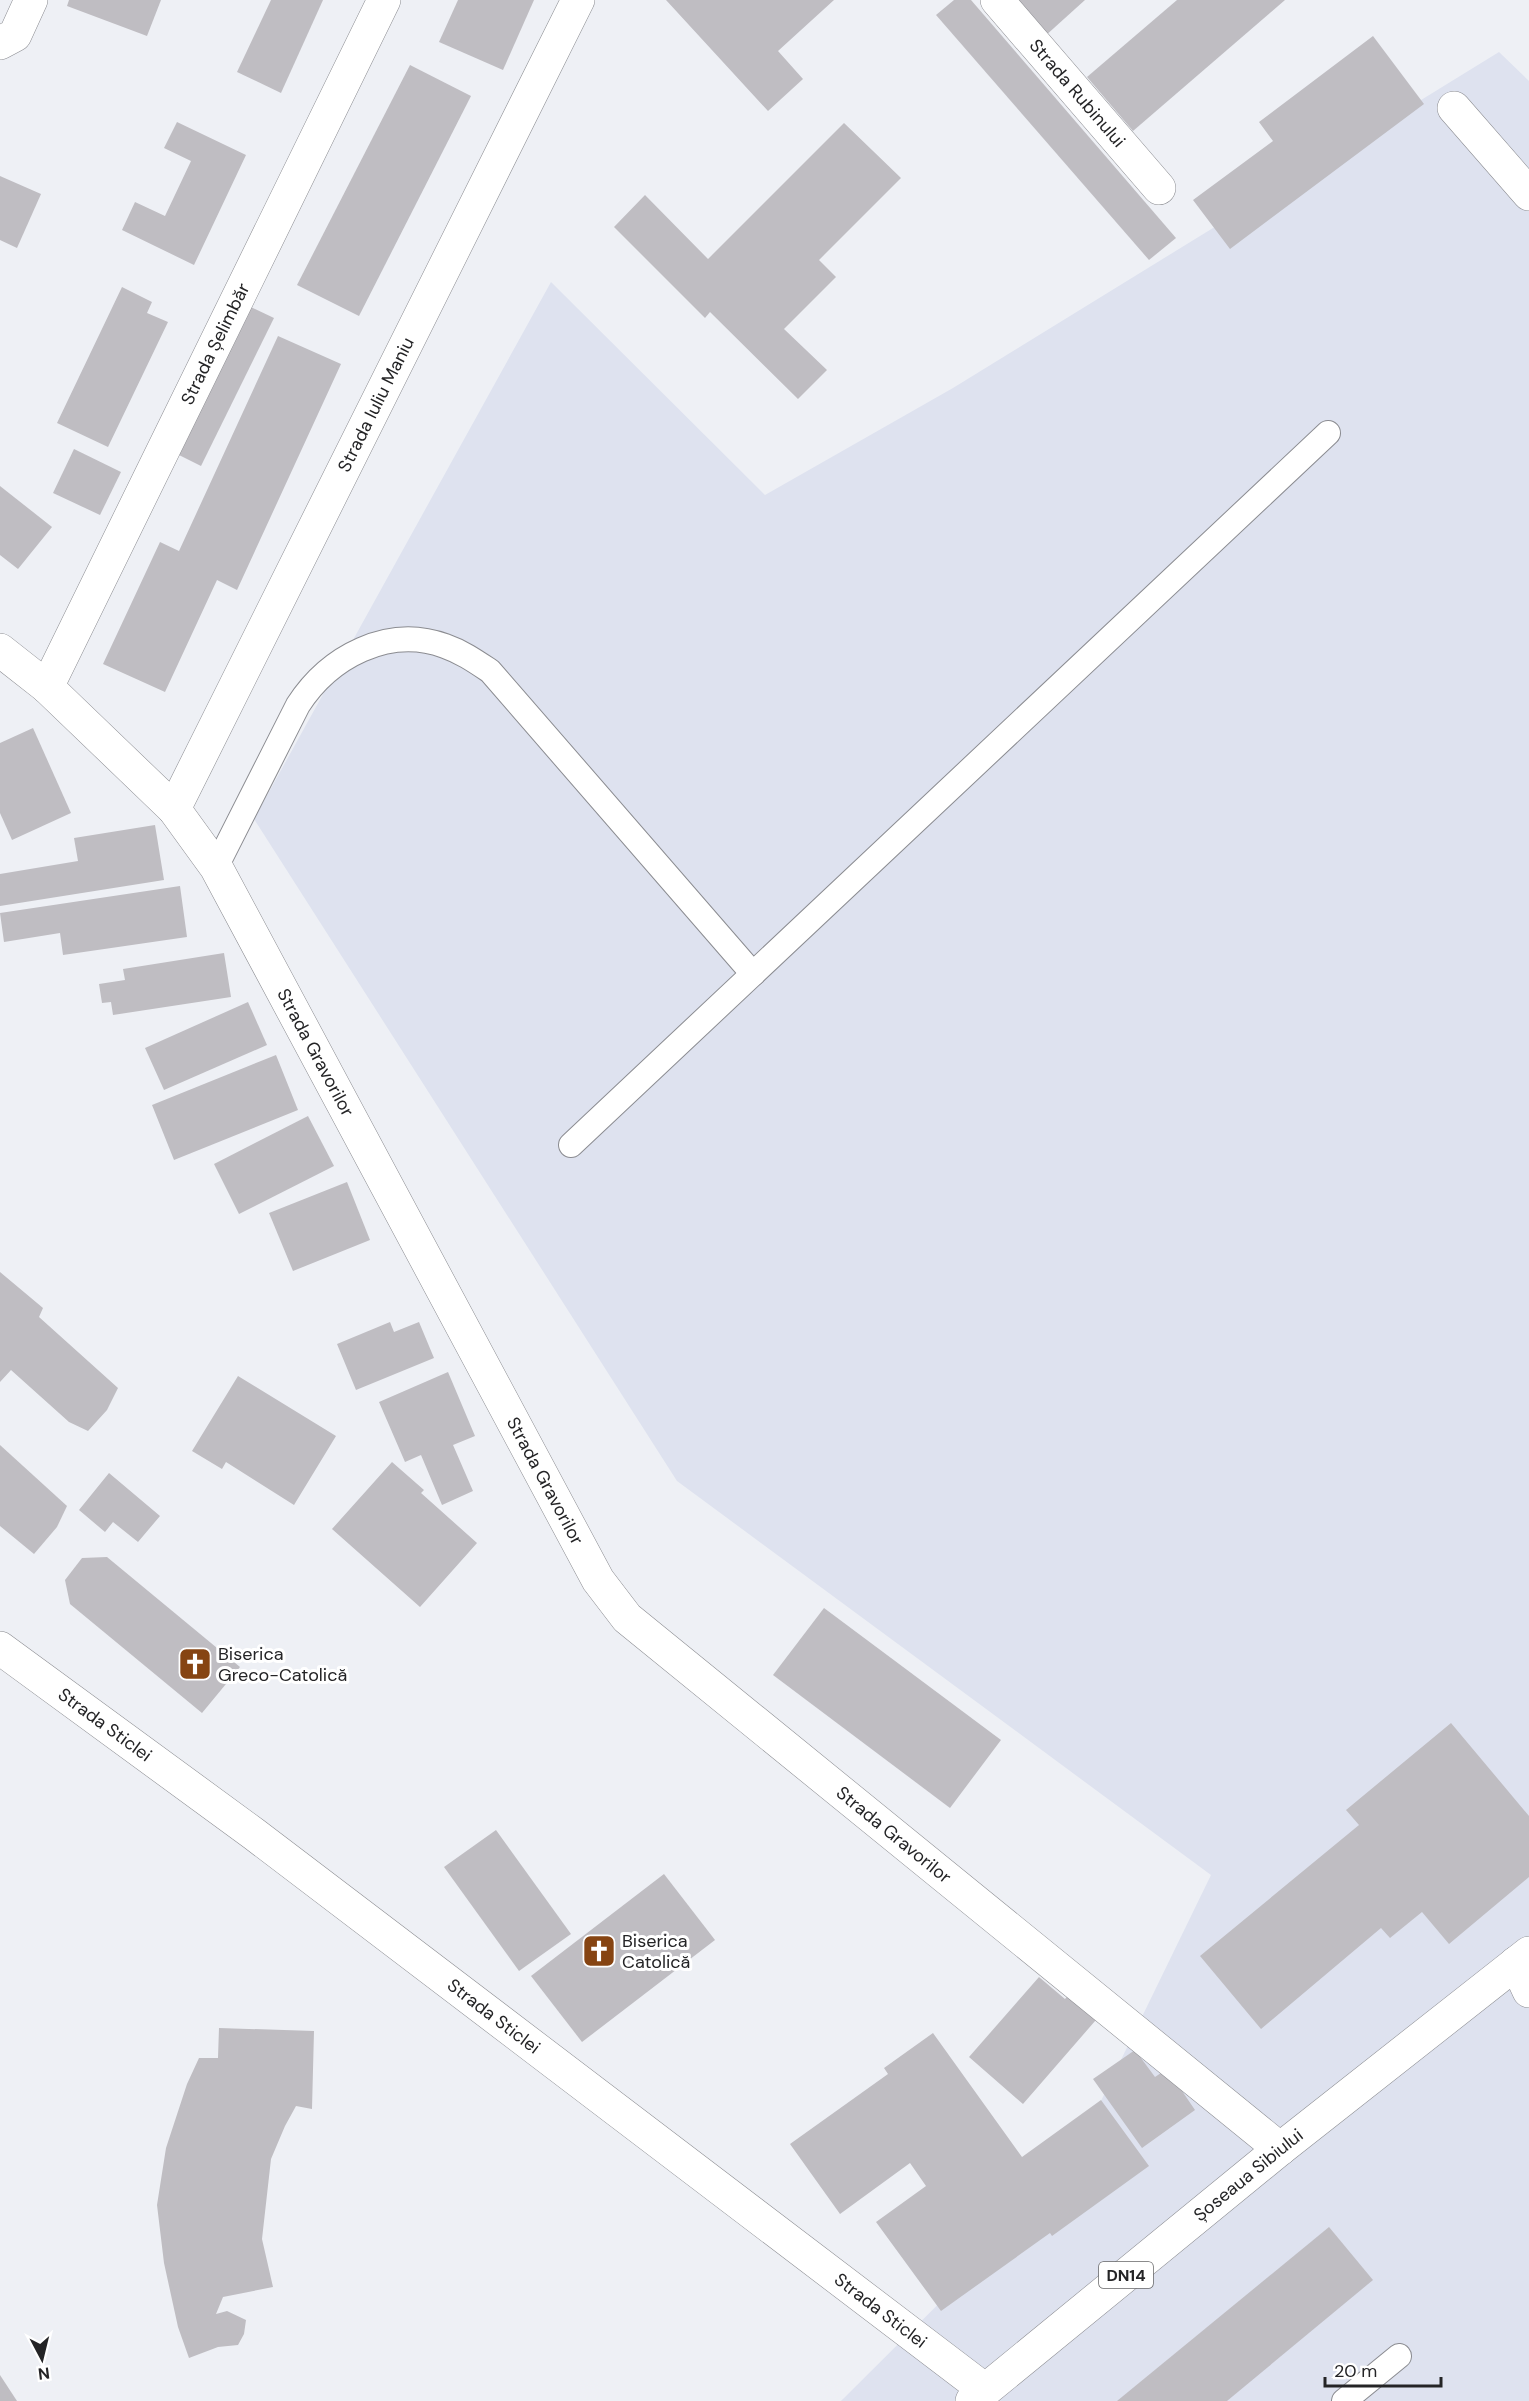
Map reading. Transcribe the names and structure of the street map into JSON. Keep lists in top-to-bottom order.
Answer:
{
  "streets": {
    "street": [
      "Strada Rubinului",
      "Strada Șelimbăr",
      "Strada Iuliu Maniu",
      "Strada Gravorilor",
      "Strada Sticlei",
      "Șoseaua Sibiului",
      "DN14"
    ]
  },
  "crossings": [
    ["Strada Șelimbăr", "Strada Gravorilor"],
    ["Strada Iuliu Maniu", "Strada Gravorilor"],
    ["Strada Gravorilor", "Șoseaua Sibiului"],
    ["Strada Sticlei", "Șoseaua Sibiului"]
  ],
  "places": {
    "church": ["Biserica Greco-Catolică", "Biserica Catolică"]
  },
  "scale_bar": "20 m",
  "north": "bottom"
}
